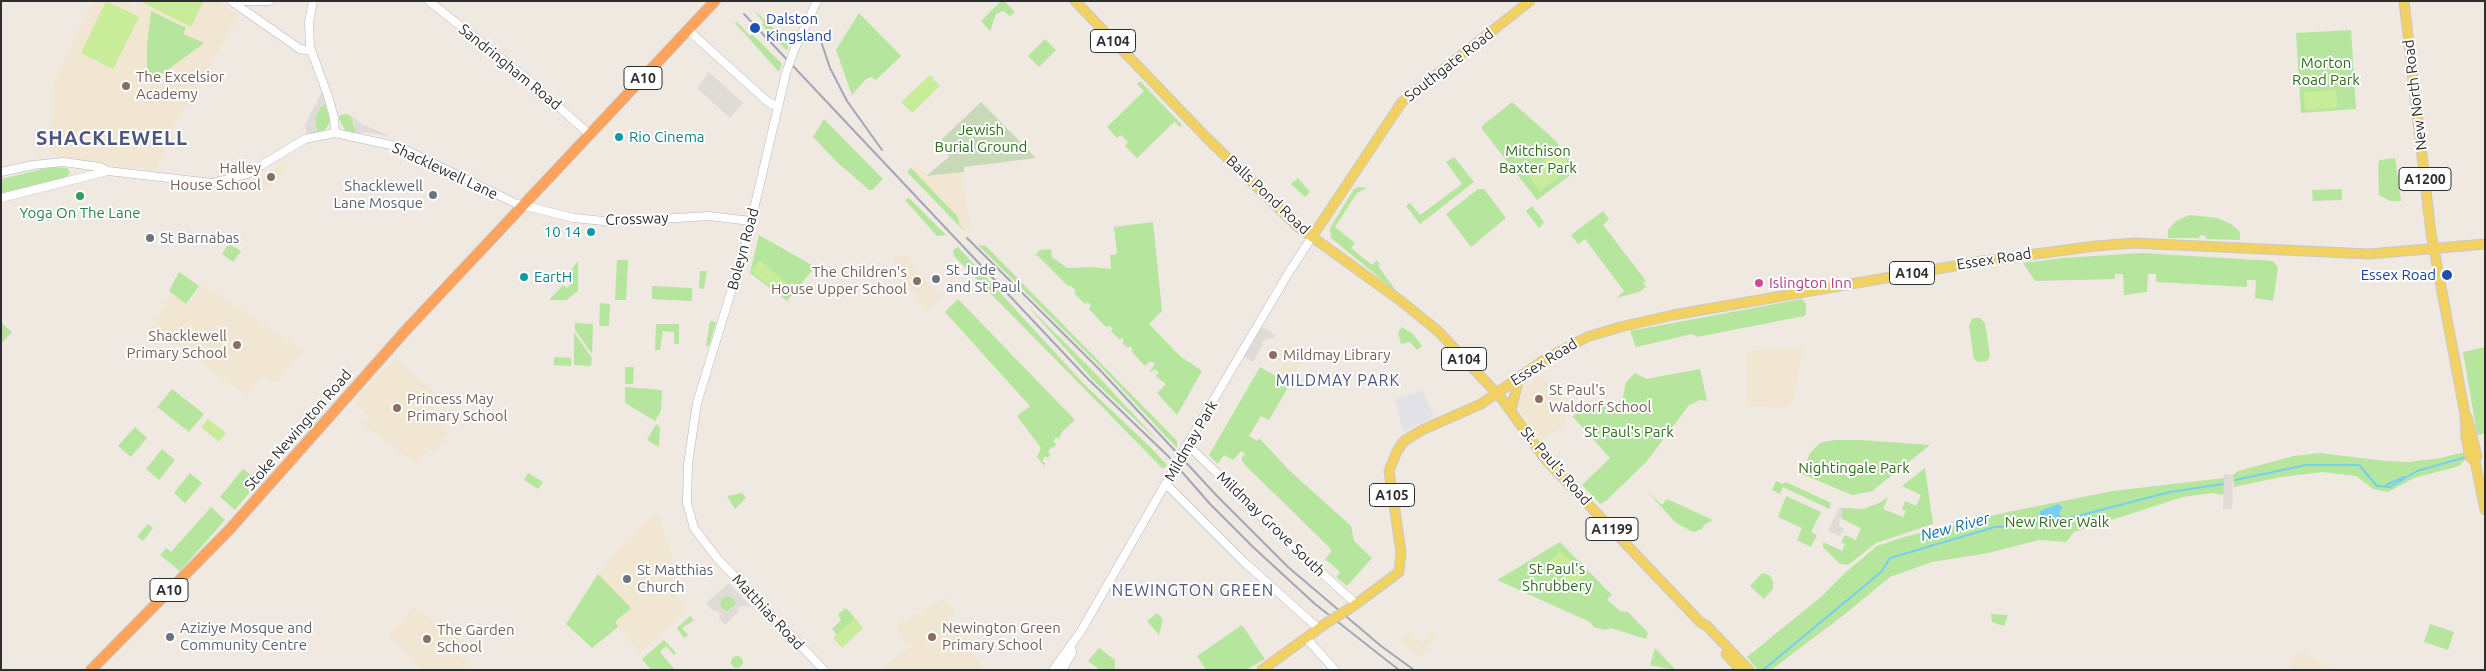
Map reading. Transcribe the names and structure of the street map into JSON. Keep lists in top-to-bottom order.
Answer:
{
  "streets": {
    "highway": ["A10", "Stoke Newington Road"],
    "main road": [
      "A104",
      "Southgate Road",
      "New North Road",
      "A1200",
      "Balls Pond Road",
      "Essex Road",
      "St. Paul's Road",
      "A105",
      "A1199"
    ],
    "street": [
      "Sandringham Road",
      "Shacklewell Lane",
      "Crossway",
      "Boleyn Road",
      "Mildmay Park",
      "Mildmay Grove South",
      "Matthias Road"
    ]
  },
  "crossings": [
    ["Southgate Road", "Balls Pond Road"],
    ["Southgate Road", "Mildmay Park"],
    ["Sandringham Road", "A10"],
    ["A10", "Shacklewell Lane"],
    ["A10", "Crossway"],
    ["A10", "Stoke Newington Road"],
    ["New North Road", "A1200"],
    ["New North Road", "Essex Road"],
    ["Shacklewell Lane", "Crossway"],
    ["Shacklewell Lane", "Stoke Newington Road"],
    ["A1200", "Essex Road"],
    ["Balls Pond Road", "Essex Road"],
    ["Balls Pond Road", "Mildmay Park"],
    ["Balls Pond Road", "St. Paul's Road"],
    ["Balls Pond Road", "A105"],
    ["Crossway", "Boleyn Road"],
    ["Crossway", "Stoke Newington Road"],
    ["Boleyn Road", "Matthias Road"],
    ["Essex Road", "St. Paul's Road"],
    ["Essex Road", "A105"],
    ["Mildmay Park", "Mildmay Grove South"],
    ["St. Paul's Road", "A105"],
    ["A105", "Mildmay Grove South"]
  ],
  "districts": ["SHACKLEWELL", "MILDMAY PARK", "NEWINGTON GREEN"],
  "water": ["New River"],
  "parks": [
    "Morton Road Park",
    "Jewish Burial Ground",
    "Mitchison Baxter Park",
    "St Paul's Park",
    "Nightingale Park",
    "New River Walk",
    "St Paul's Shrubbery"
  ],
  "places": [
    "Dalston Kingsland",
    "The Excelsior Academy",
    "Rio Cinema",
    "Halley House School",
    "Shacklewell Lane Mosque",
    "Yoga On The Lane",
    "10 14",
    "St Barnabas",
    "Essex Road",
    "EartH",
    "St Jude and St Paul",
    "The Children's House Upper School",
    "Islington Inn",
    "Shacklewell Primary School",
    "Mildmay Library",
    "St Paul's Waldorf School",
    "Princess May Primary School",
    "St Matthias Church",
    "Aziziye Mosque and Community Centre",
    "Newington Green Primary School",
    "The Garden School"
  ]
}
